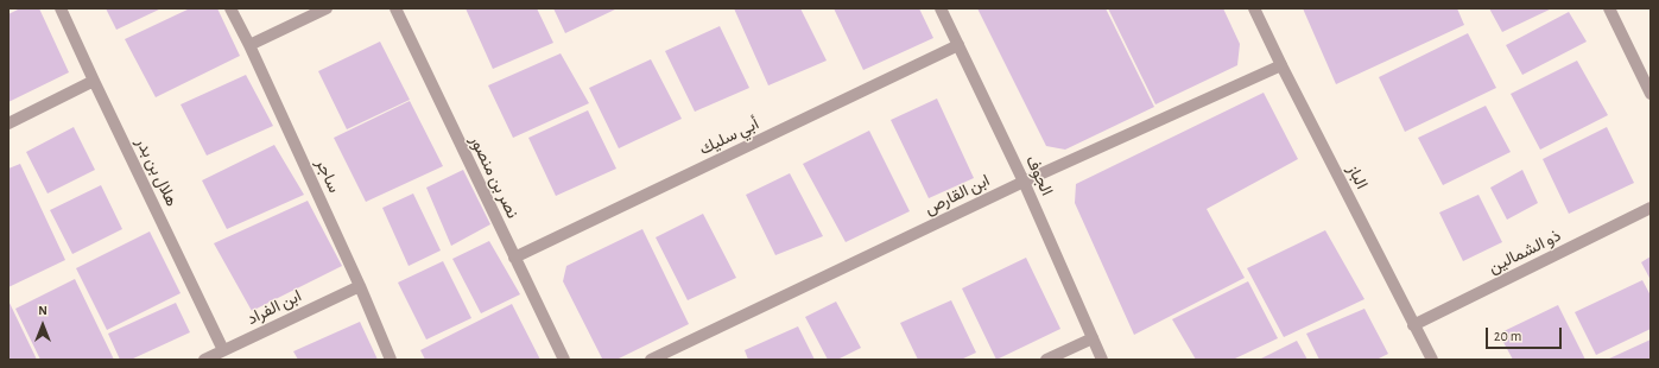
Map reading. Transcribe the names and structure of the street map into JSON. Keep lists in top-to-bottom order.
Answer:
{
  "streets": {
    "street": [
      "أبي سليك",
      "هلال بن بدر",
      "ساجر",
      "الجوف",
      "نصر بن منصور",
      "الباز",
      "ابن القارص",
      "ذو الشمالين",
      "ابن الفراد"
    ]
  },
  "crossings": [
    ["أبي سليك", "الجوف"],
    ["أبي سليك", "نصر بن منصور"],
    ["هلال بن بدر", "ابن الفراد"],
    ["ساجر", "ابن الفراد"],
    ["الجوف", "ابن القارص"],
    ["الباز", "ابن القارص"],
    ["الباز", "ذو الشمالين"]
  ],
  "scale_bar": "20 m",
  "north": "top"
}
